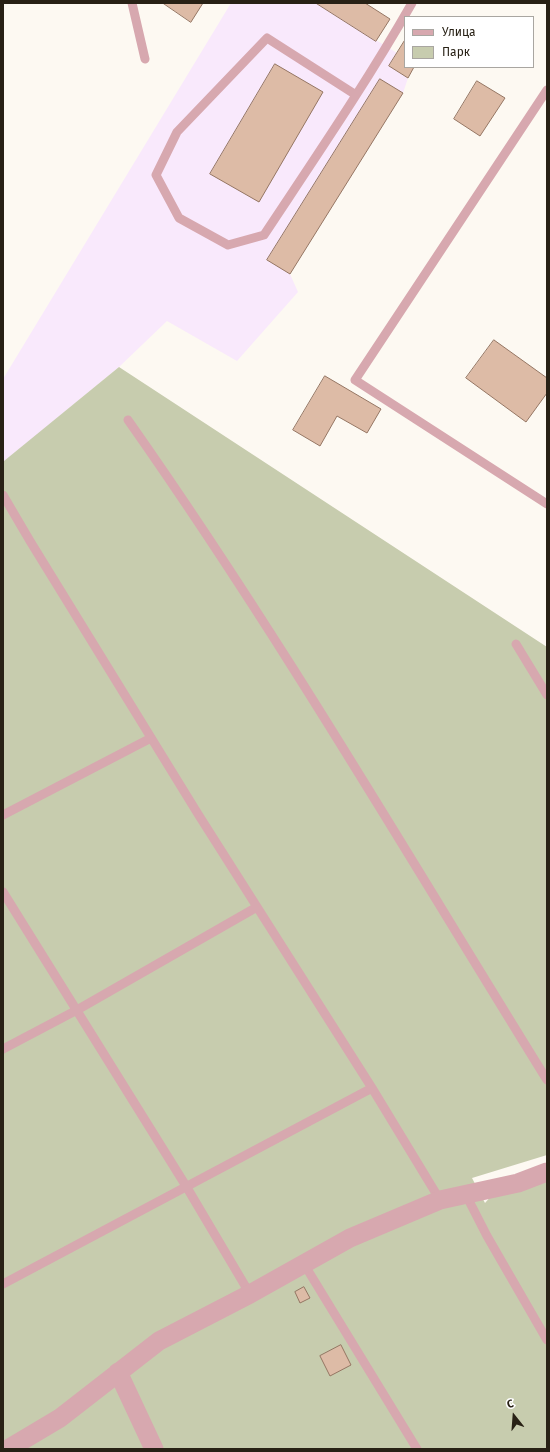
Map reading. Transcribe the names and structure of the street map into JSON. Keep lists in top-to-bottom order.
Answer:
{
  "legend": ["Улица", "Парк"],
  "north": "top"
}
